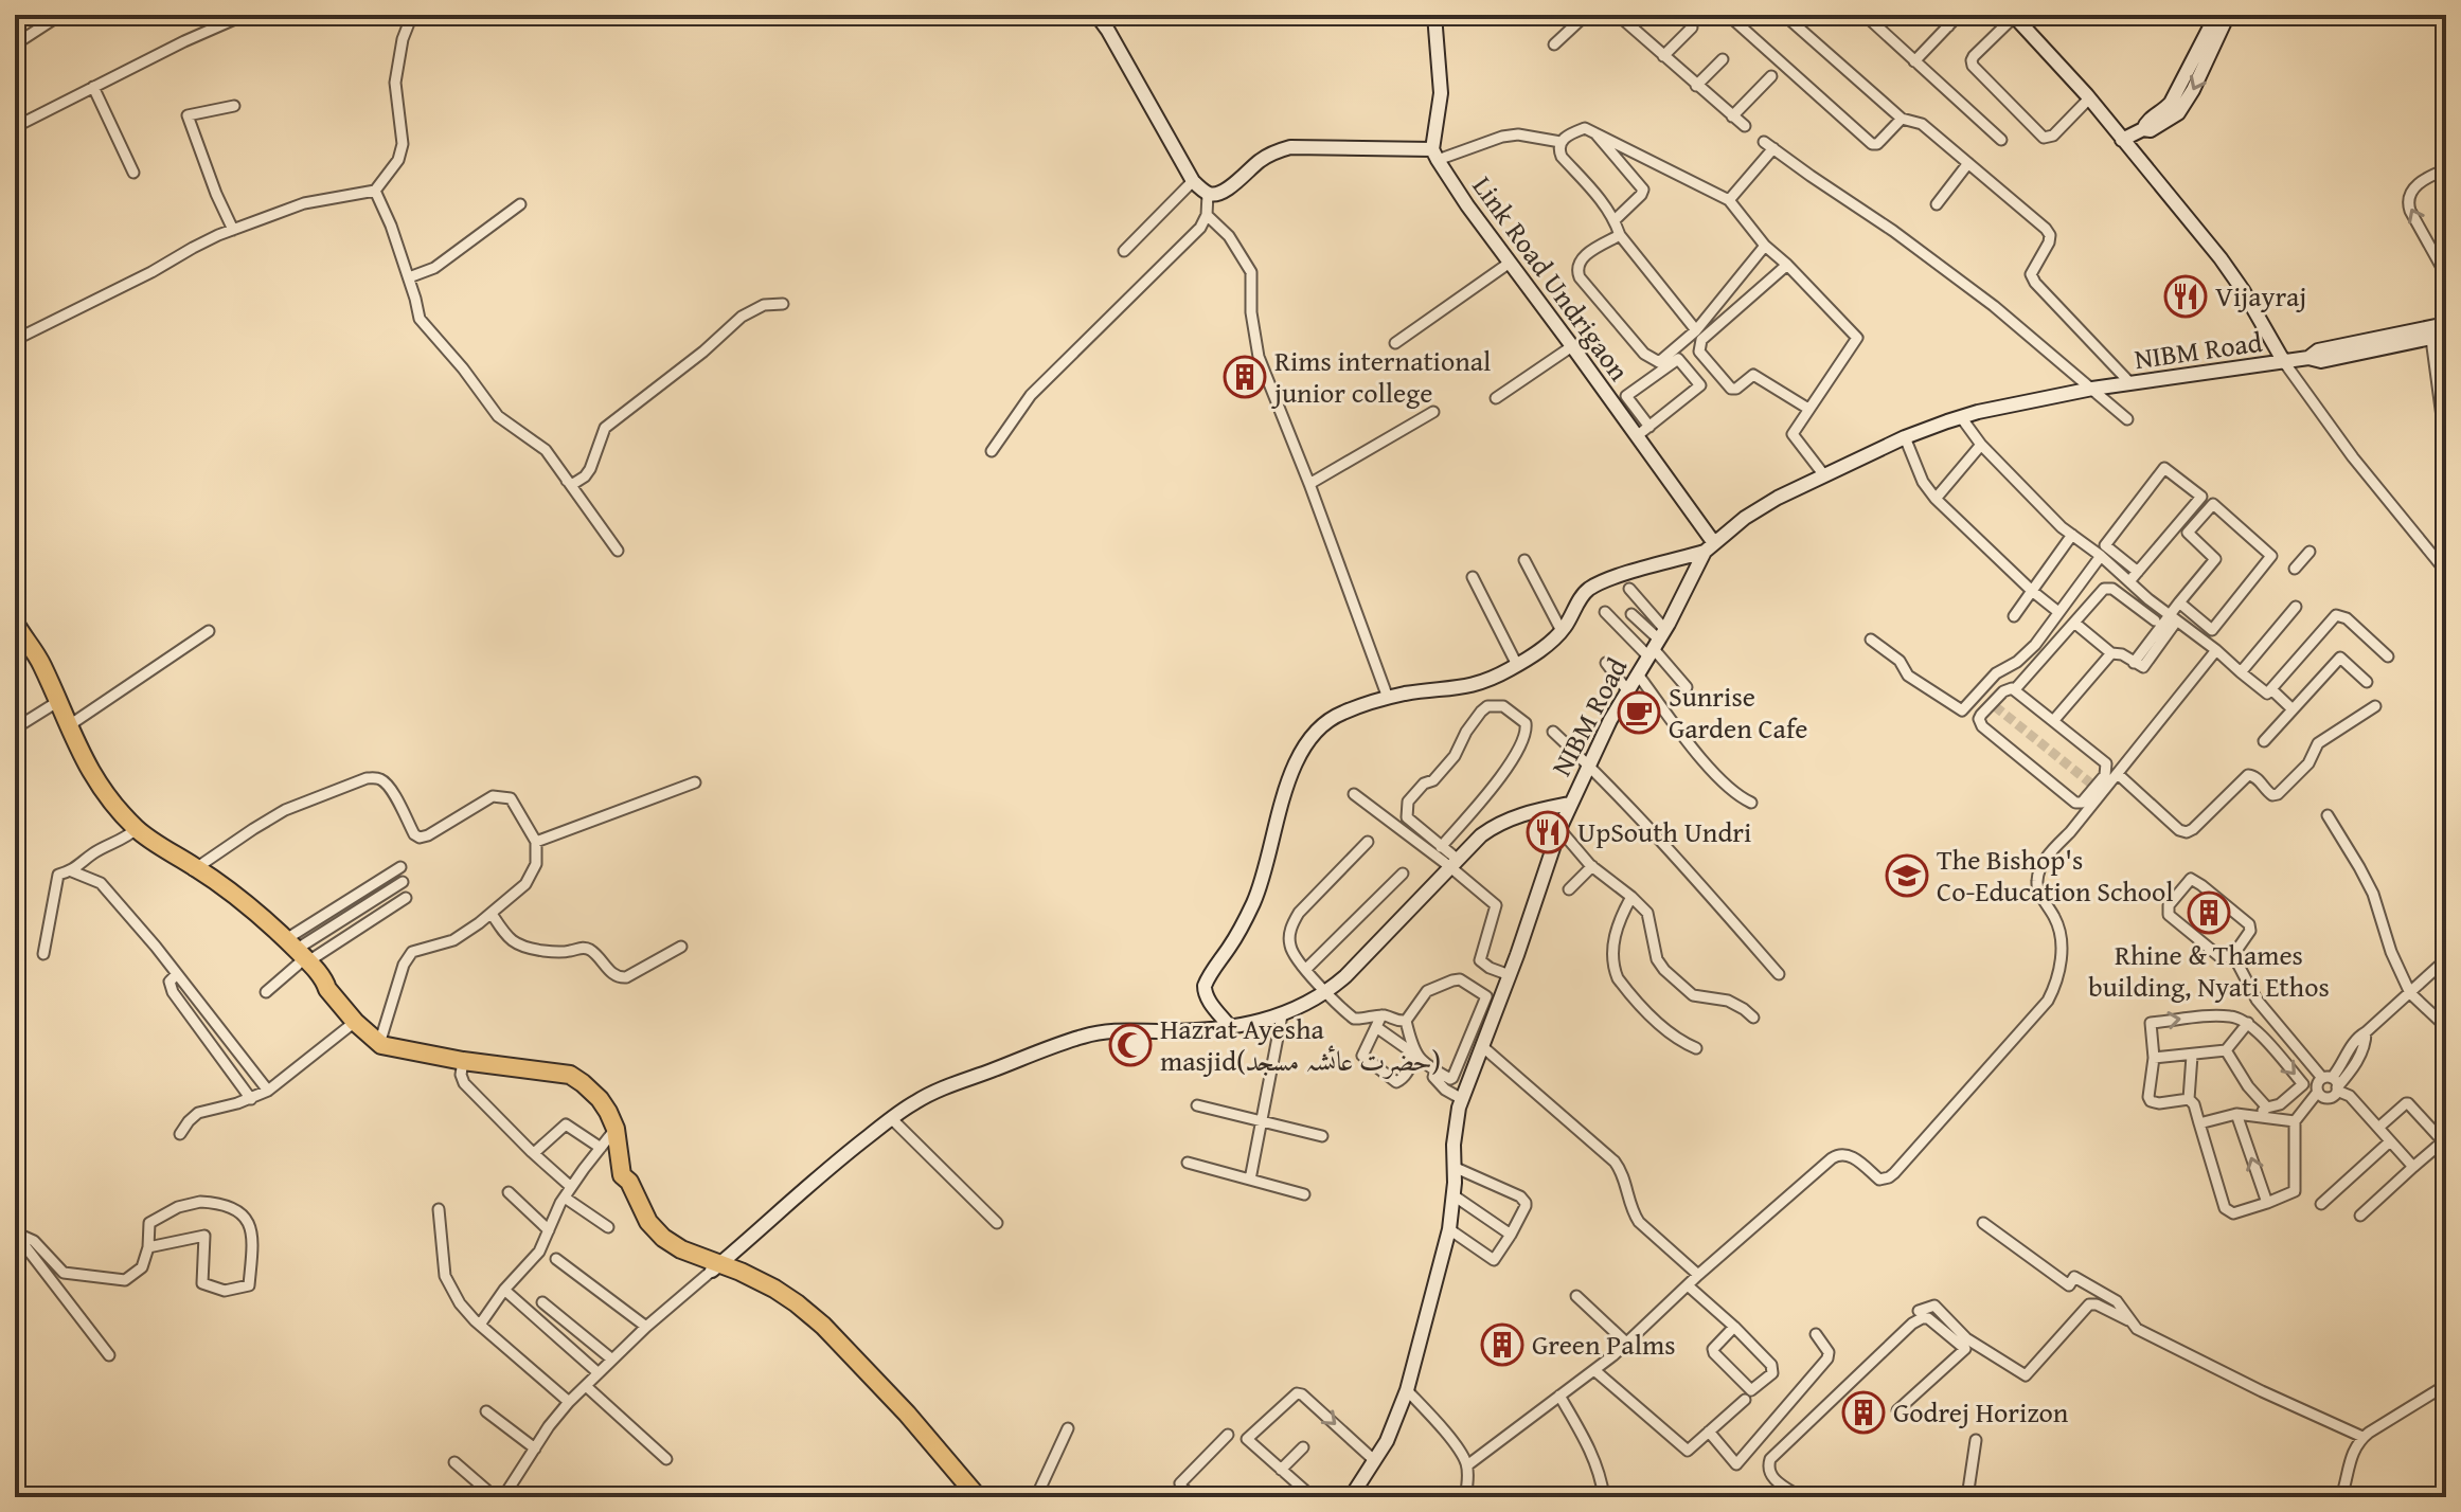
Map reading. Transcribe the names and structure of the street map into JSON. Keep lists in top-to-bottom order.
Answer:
{
  "streets": {
    "main road": ["Link Road Undrigaon", "NIBM Road"]
  },
  "crossings": [
    ["Link Road Undrigaon", "NIBM Road"]
  ],
  "places": {
    "restaurant": ["Vijayraj", "UpSouth Undri"],
    "building": [
      "Rims international junior college",
      "Rhine & Thames building, Nyati Ethos",
      "Green Palms",
      "Godrej Horizon"
    ],
    "cafe": ["Sunrise Garden Cafe"],
    "school or university": ["The Bishop's Co-Education School"],
    "mosque": ["Hazrat Ayesha masjid(حضرت عائشہ مسجد)"]
  }
}
